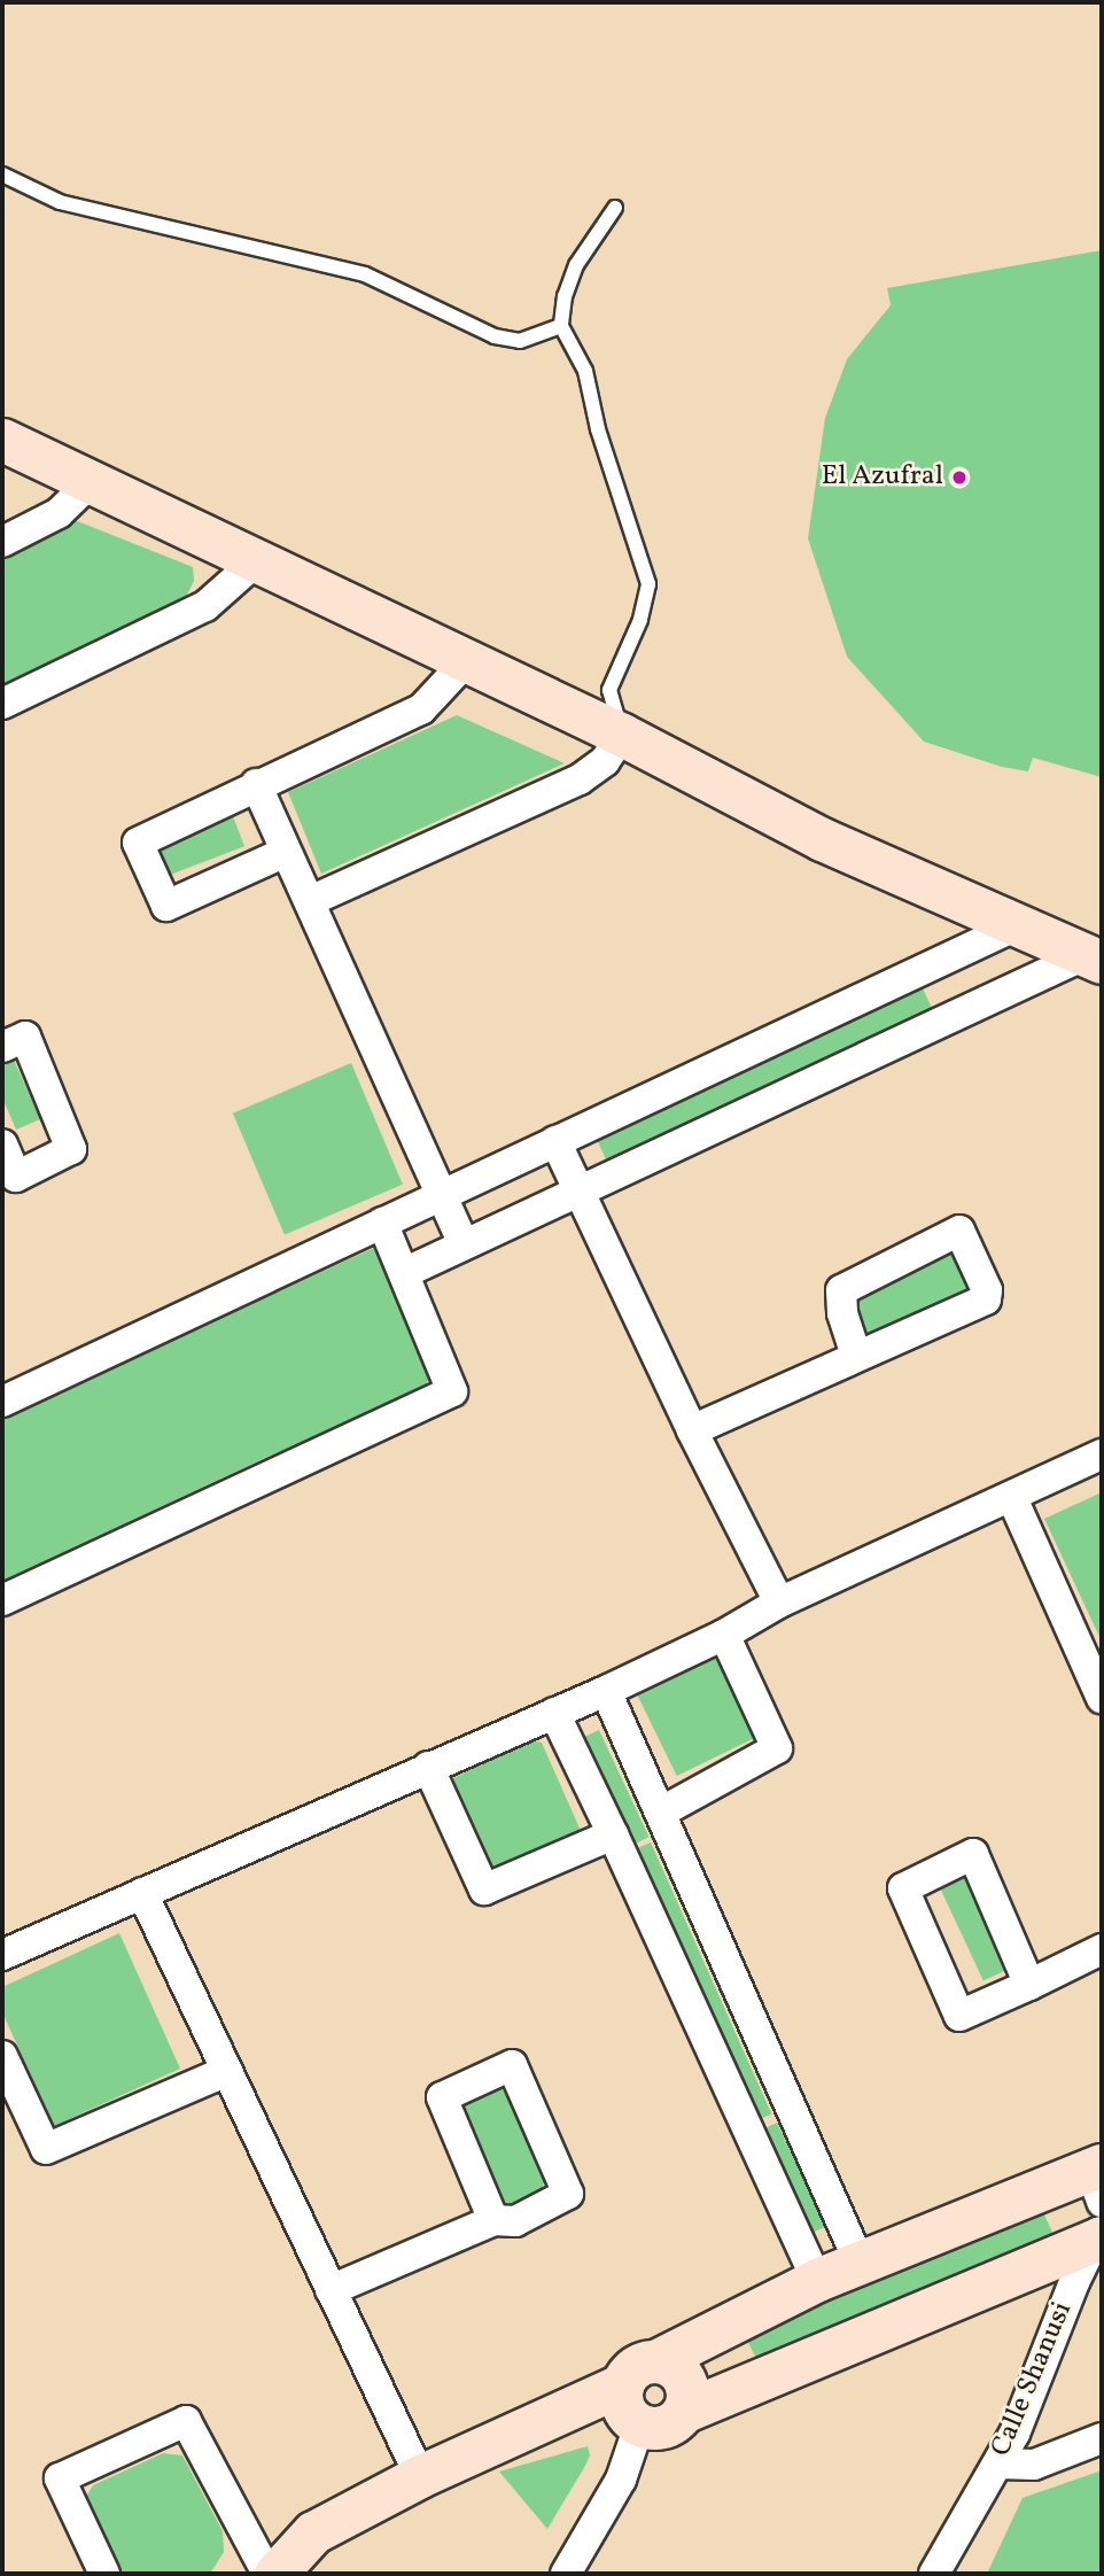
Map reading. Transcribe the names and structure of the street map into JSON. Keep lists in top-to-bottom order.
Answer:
{
  "streets": {
    "street": ["Calle Shanusi"]
  },
  "places": ["El Azufral"]
}
